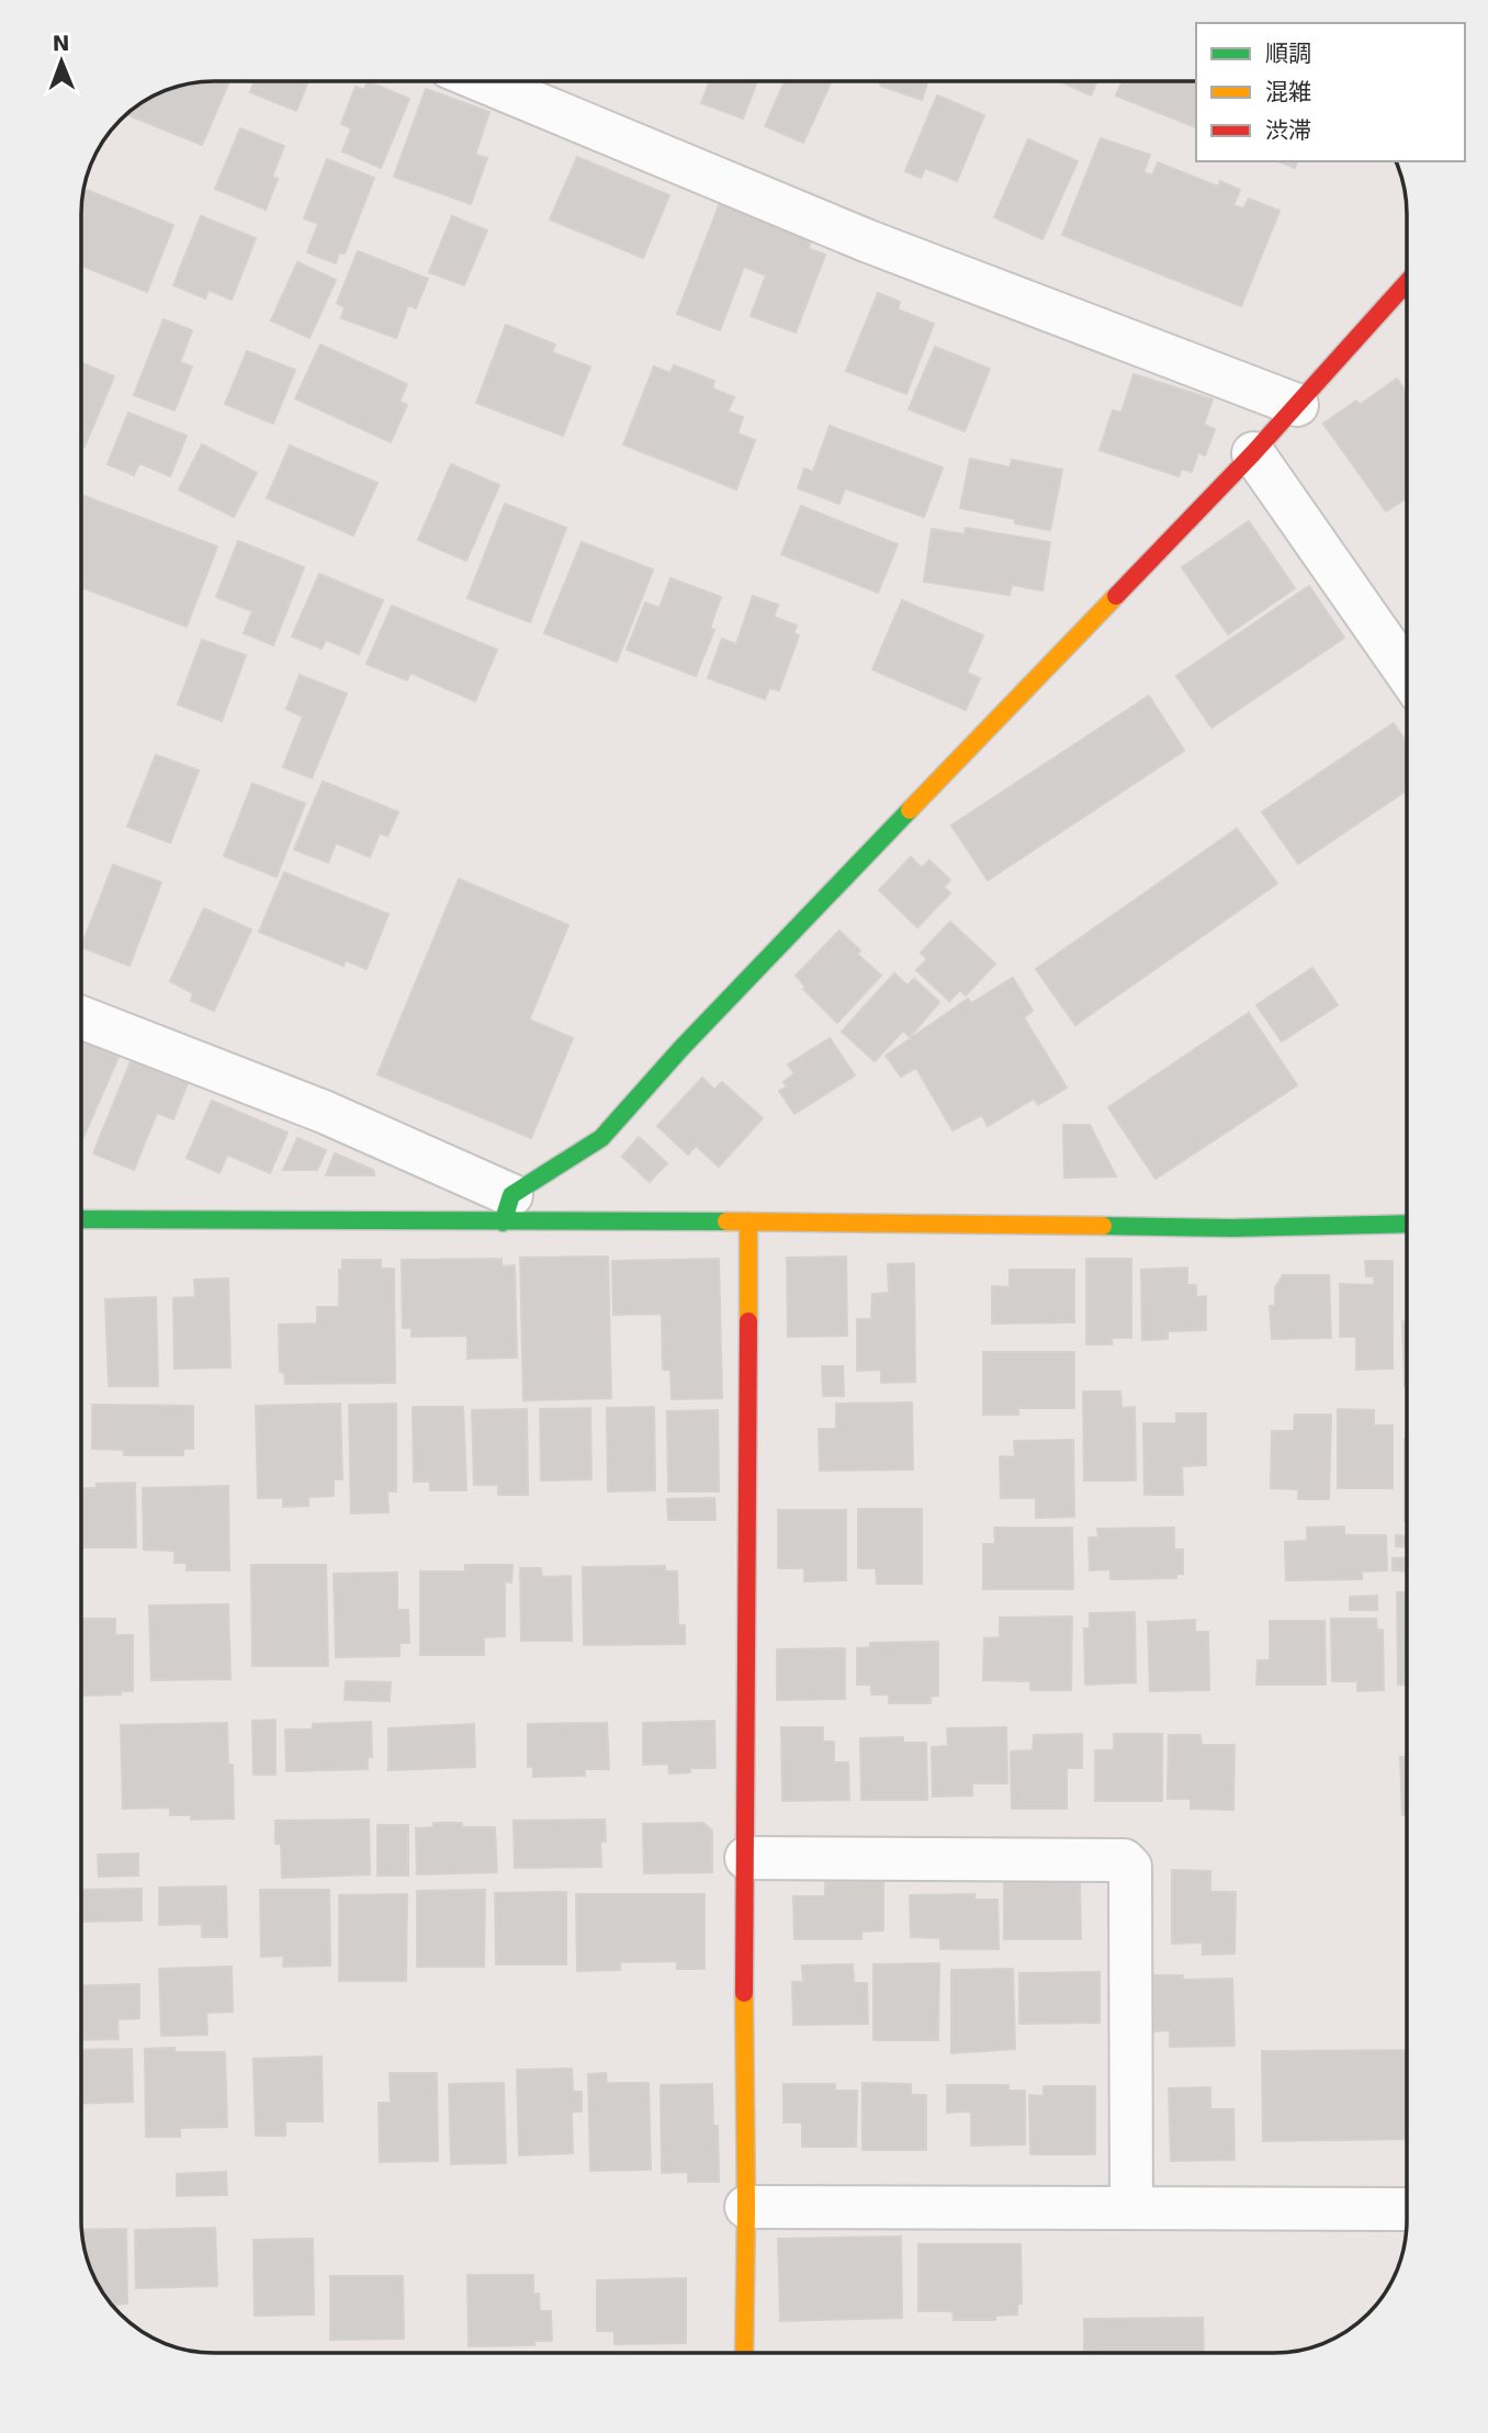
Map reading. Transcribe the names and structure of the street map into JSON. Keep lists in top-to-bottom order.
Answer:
{
  "legend": ["順調", "混雑", "渋滞"],
  "north": "top"
}
